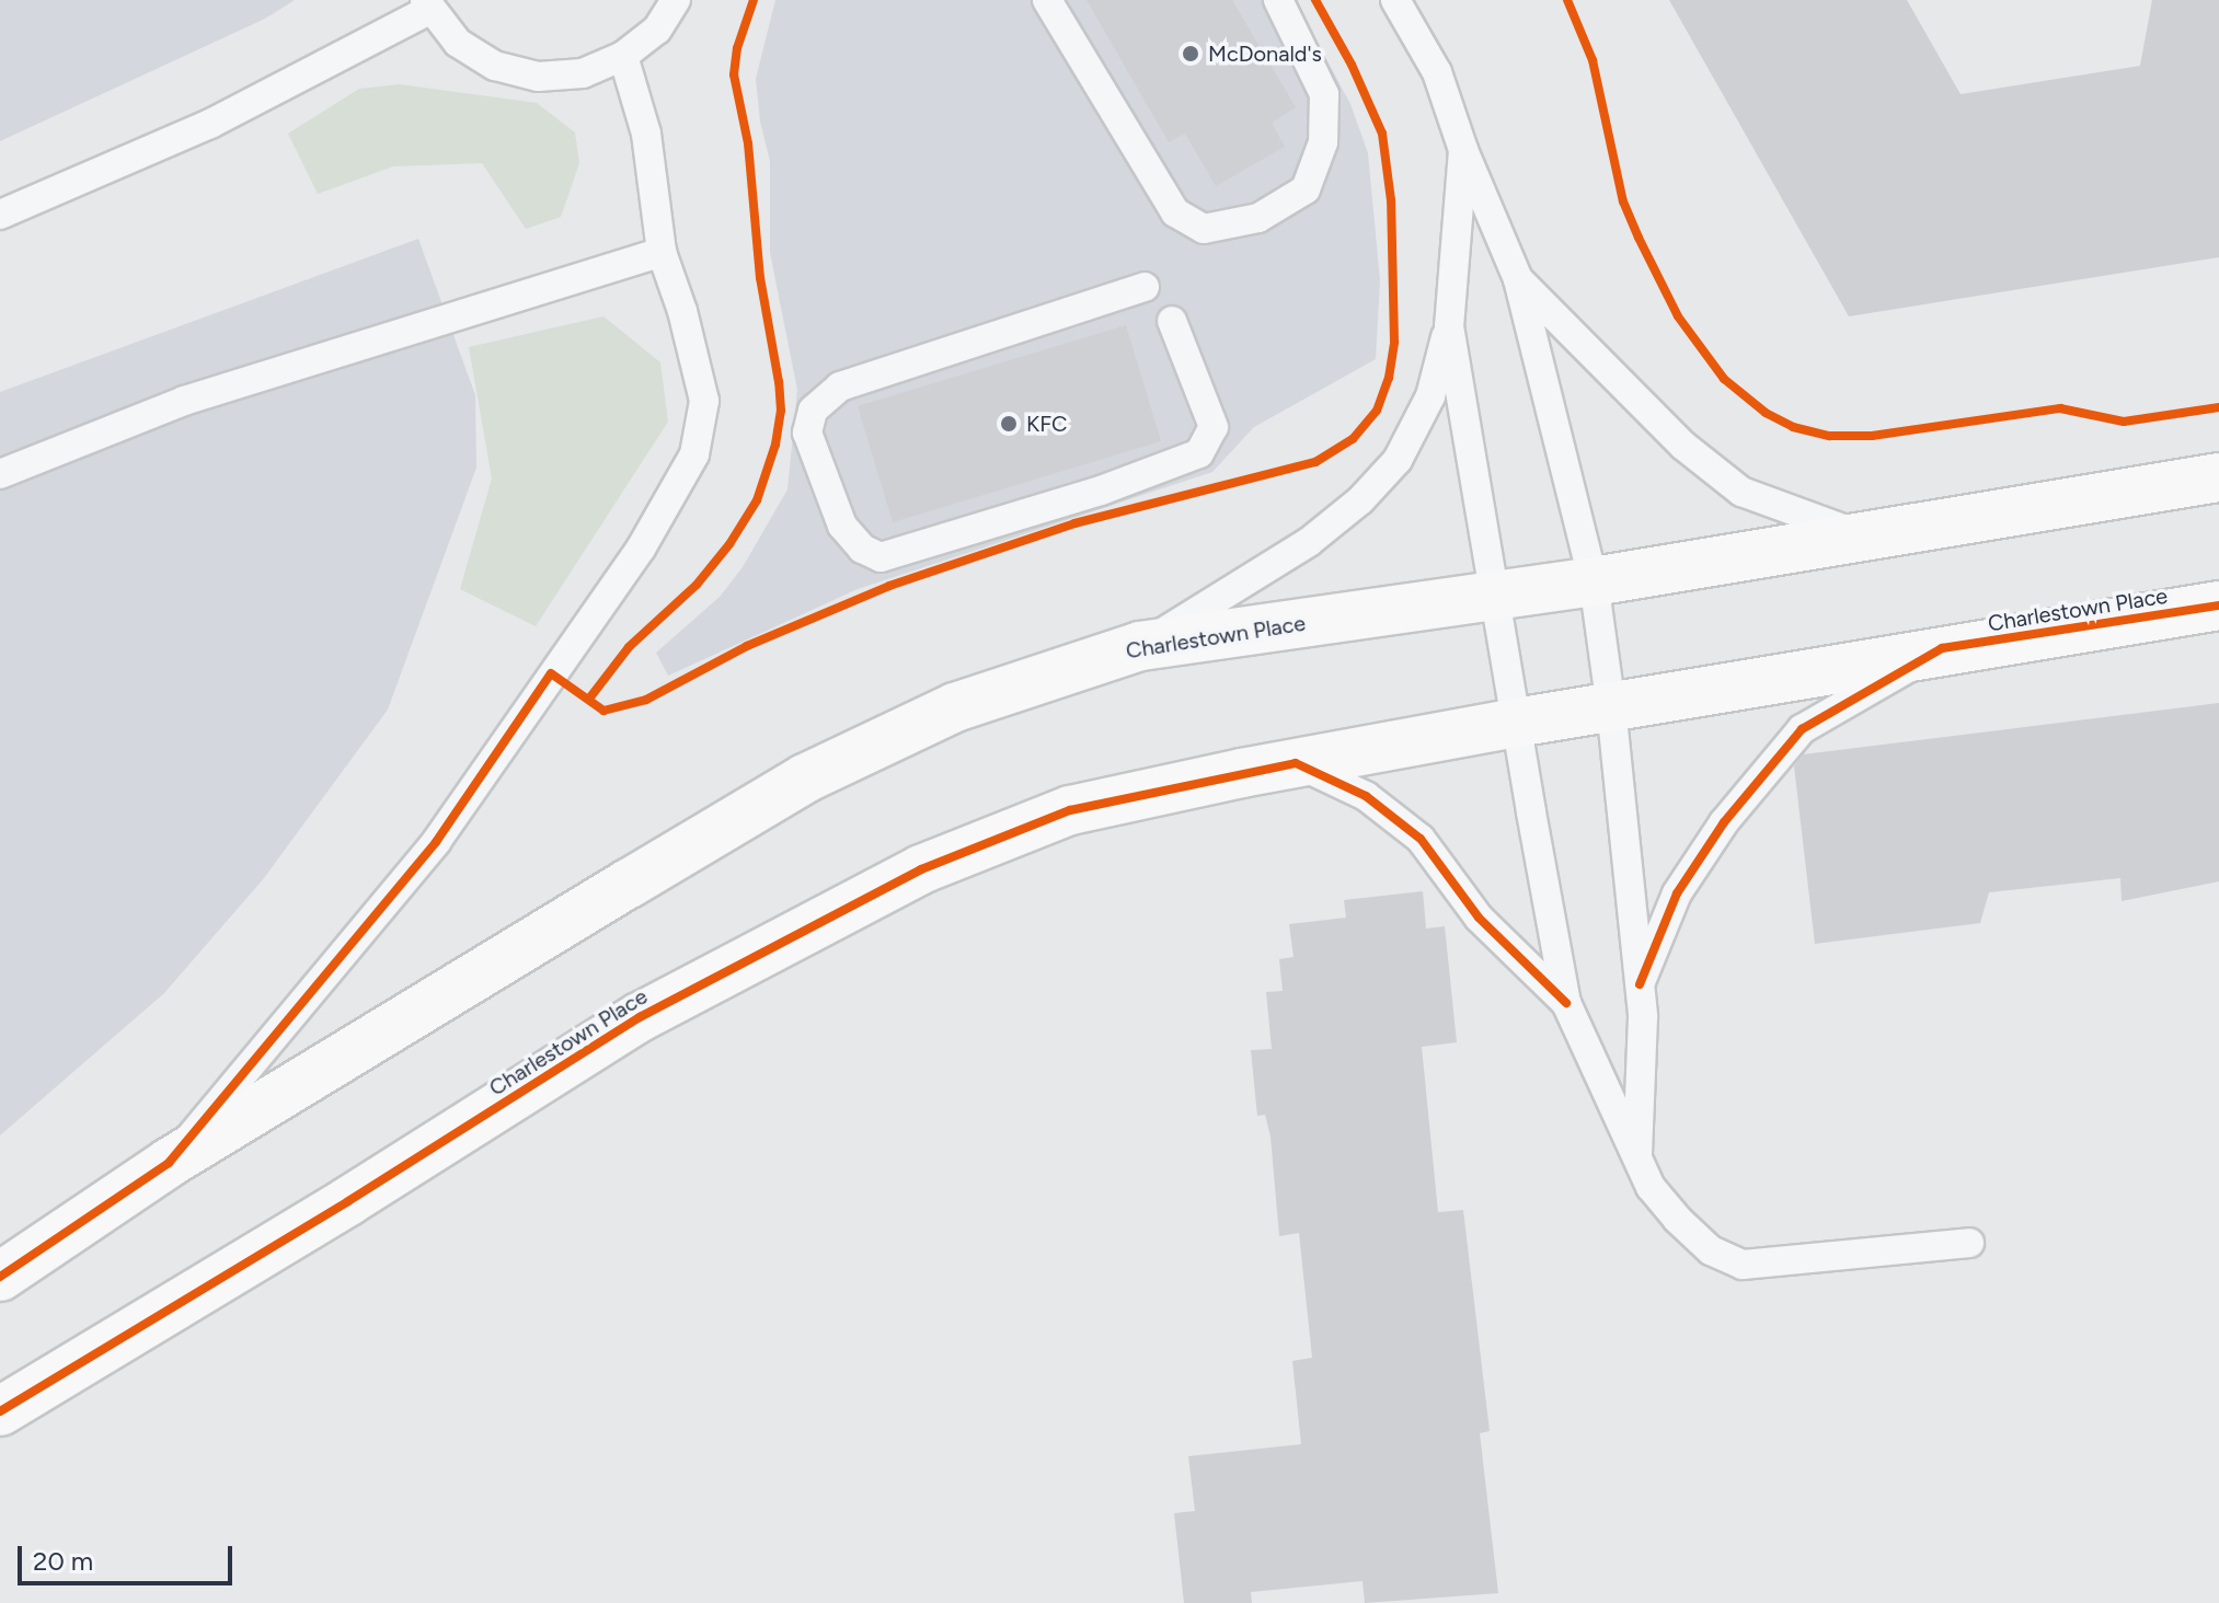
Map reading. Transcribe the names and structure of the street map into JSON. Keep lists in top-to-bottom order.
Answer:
{
  "streets": {
    "street": ["Charlestown Place"]
  },
  "places": ["McDonald's", "KFC"],
  "scale_bar": "20 m"
}
